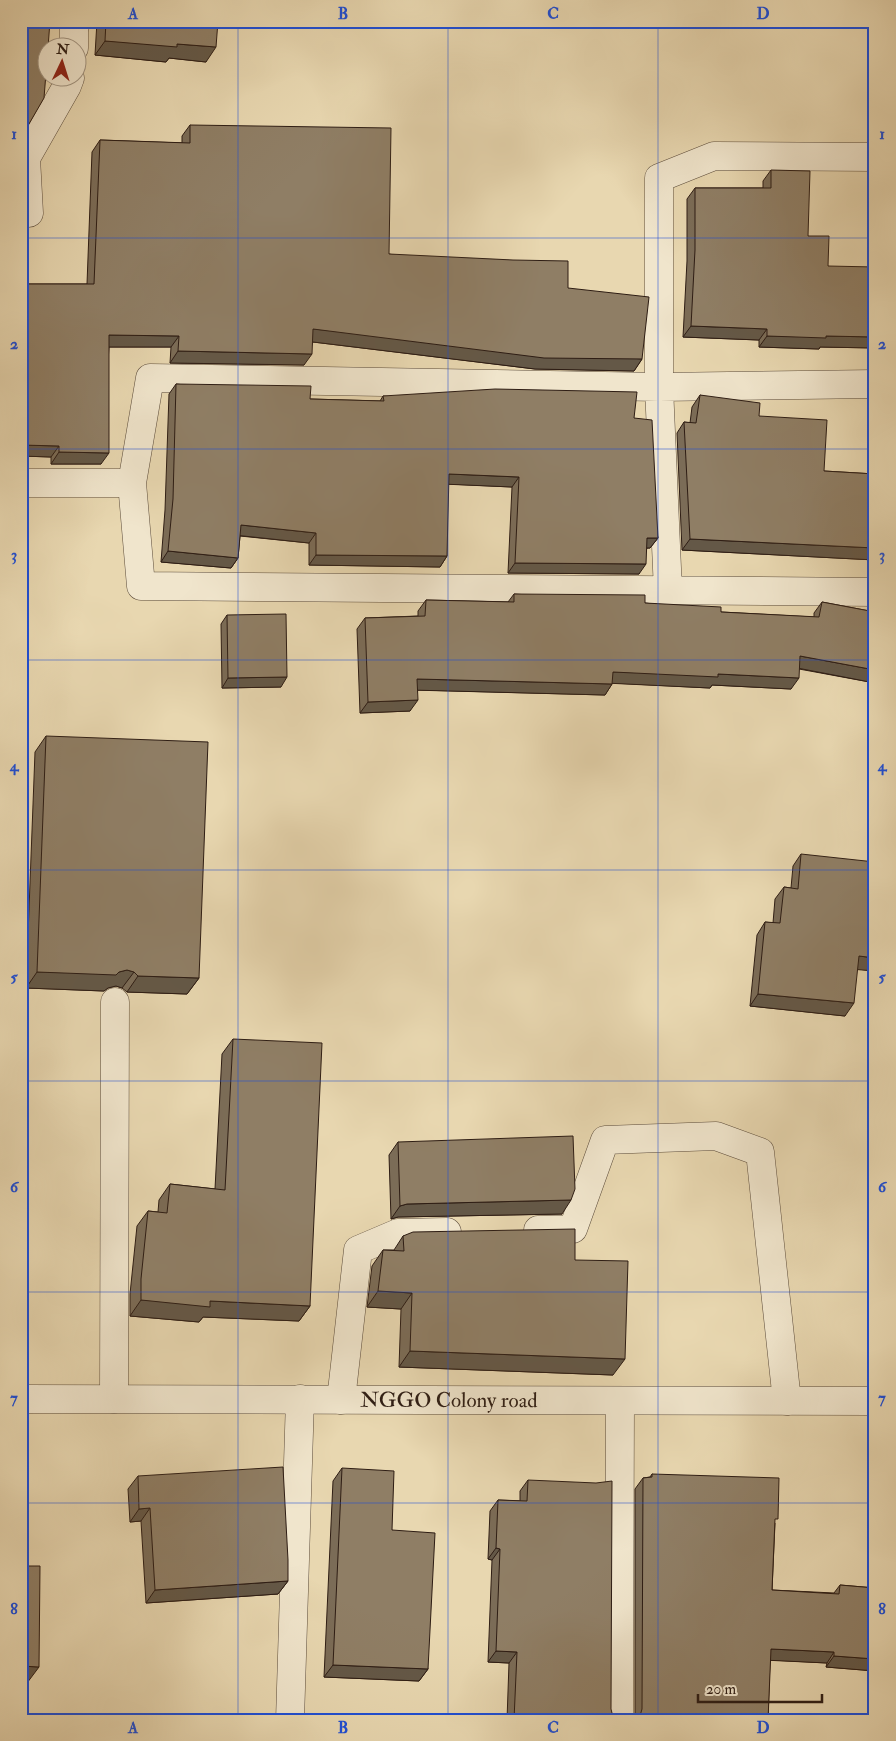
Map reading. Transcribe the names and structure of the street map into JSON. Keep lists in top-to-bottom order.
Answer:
{
  "streets": {
    "street": ["NGGO Colony road"]
  },
  "scale_bar": "20 m",
  "north": "top",
  "grid": {
    "columns": [
      "A",
      "B",
      "C",
      "D"
    ],
    "rows": [
      "1",
      "2",
      "3",
      "4",
      "5",
      "6",
      "7",
      "8"
    ]
  }
}
